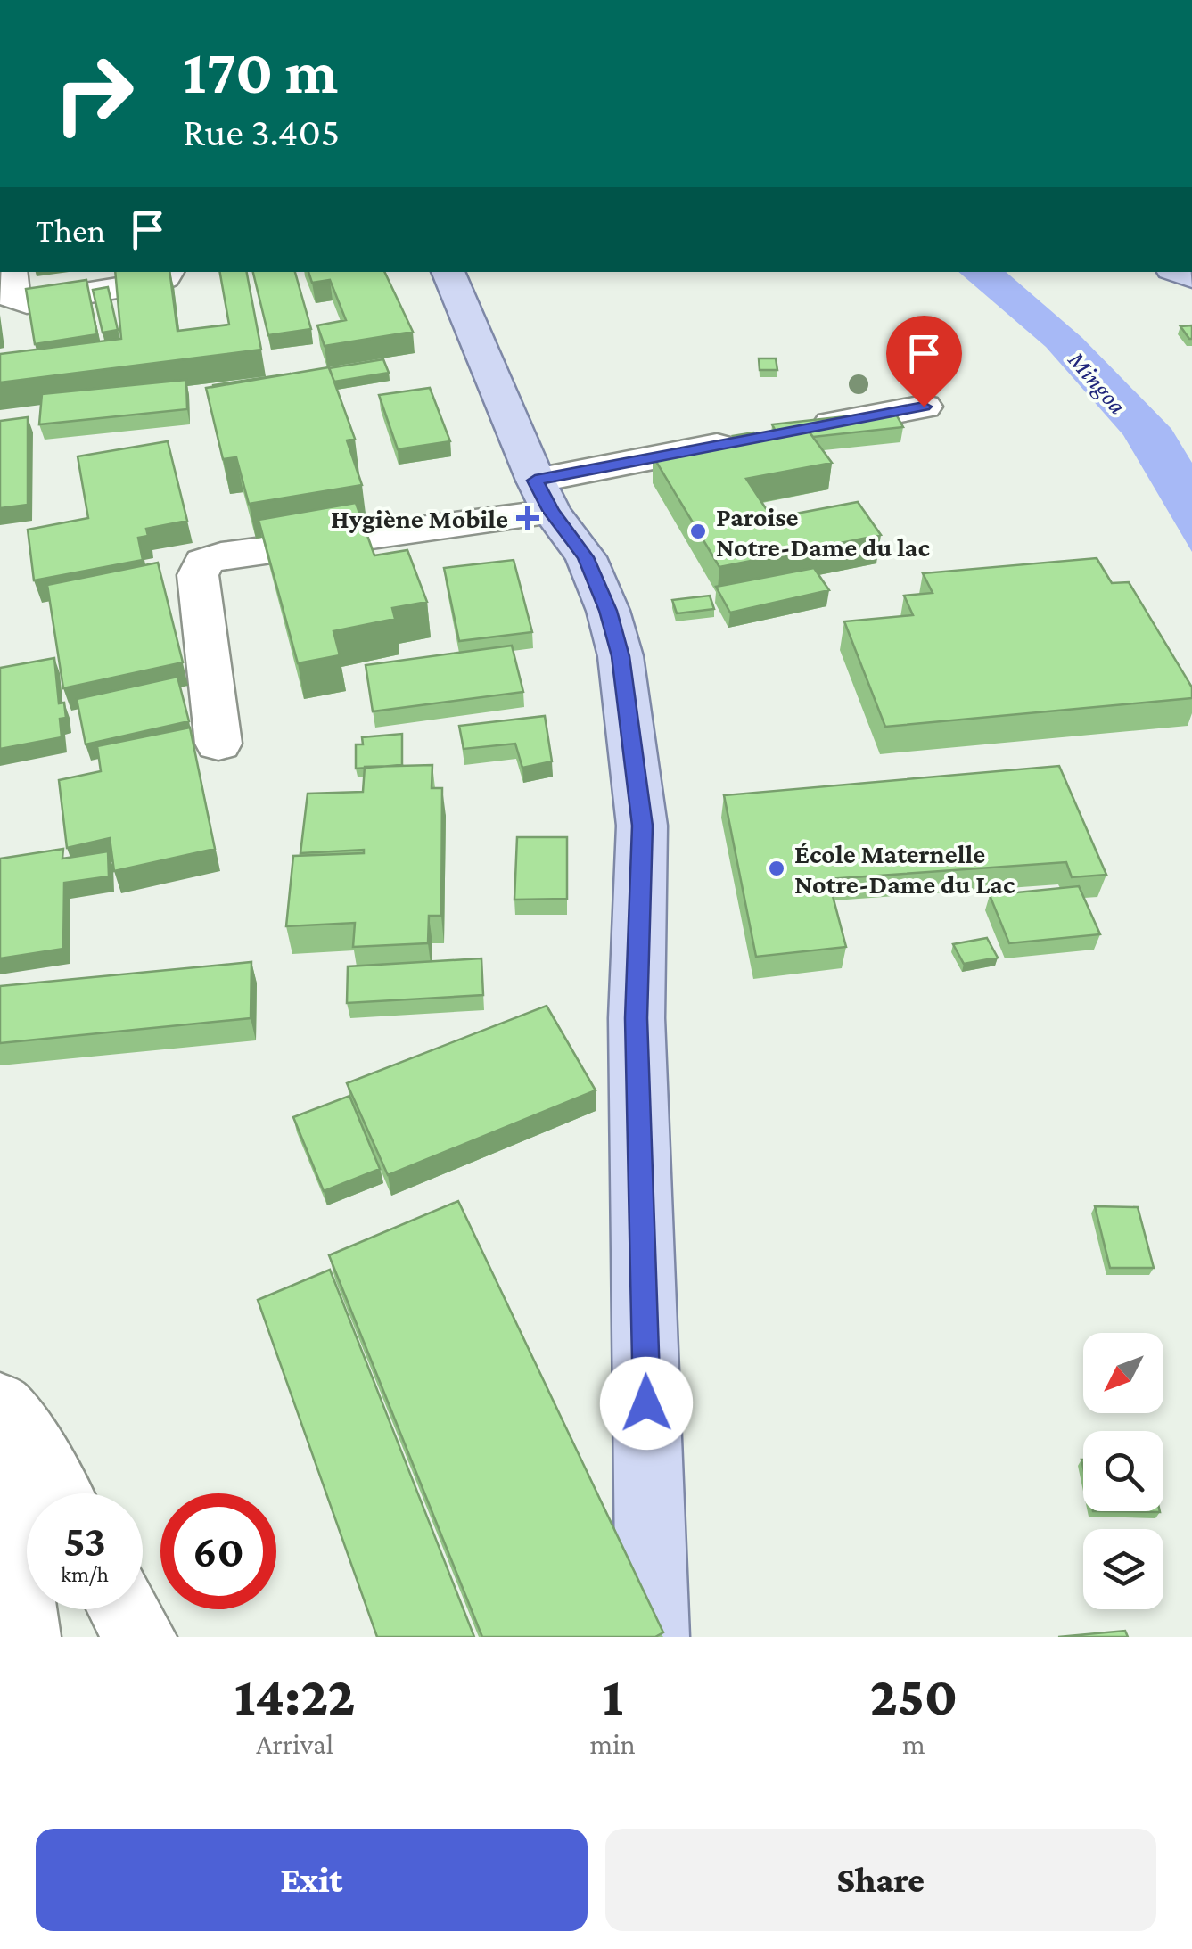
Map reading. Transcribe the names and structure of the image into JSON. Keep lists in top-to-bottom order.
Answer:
{
  "water": ["Mingoa"],
  "places": {
    "health": ["Hygiène Mobile"],
    "other": ["Paroise Notre-Dame du lac", "École Maternelle Notre-Dame du Lac"]
  },
  "north": "bottom left",
  "page": {
    "turn": ["170 m", "Rue 3.405"],
    "then": "Then",
    "speed": "53 km/h",
    "limit": "60",
    "eta": [
      "14:22",
      "Arrival",
      "1",
      "min",
      "250",
      "m"
    ],
    "buttons": ["Exit", "Share"]
  }
}
